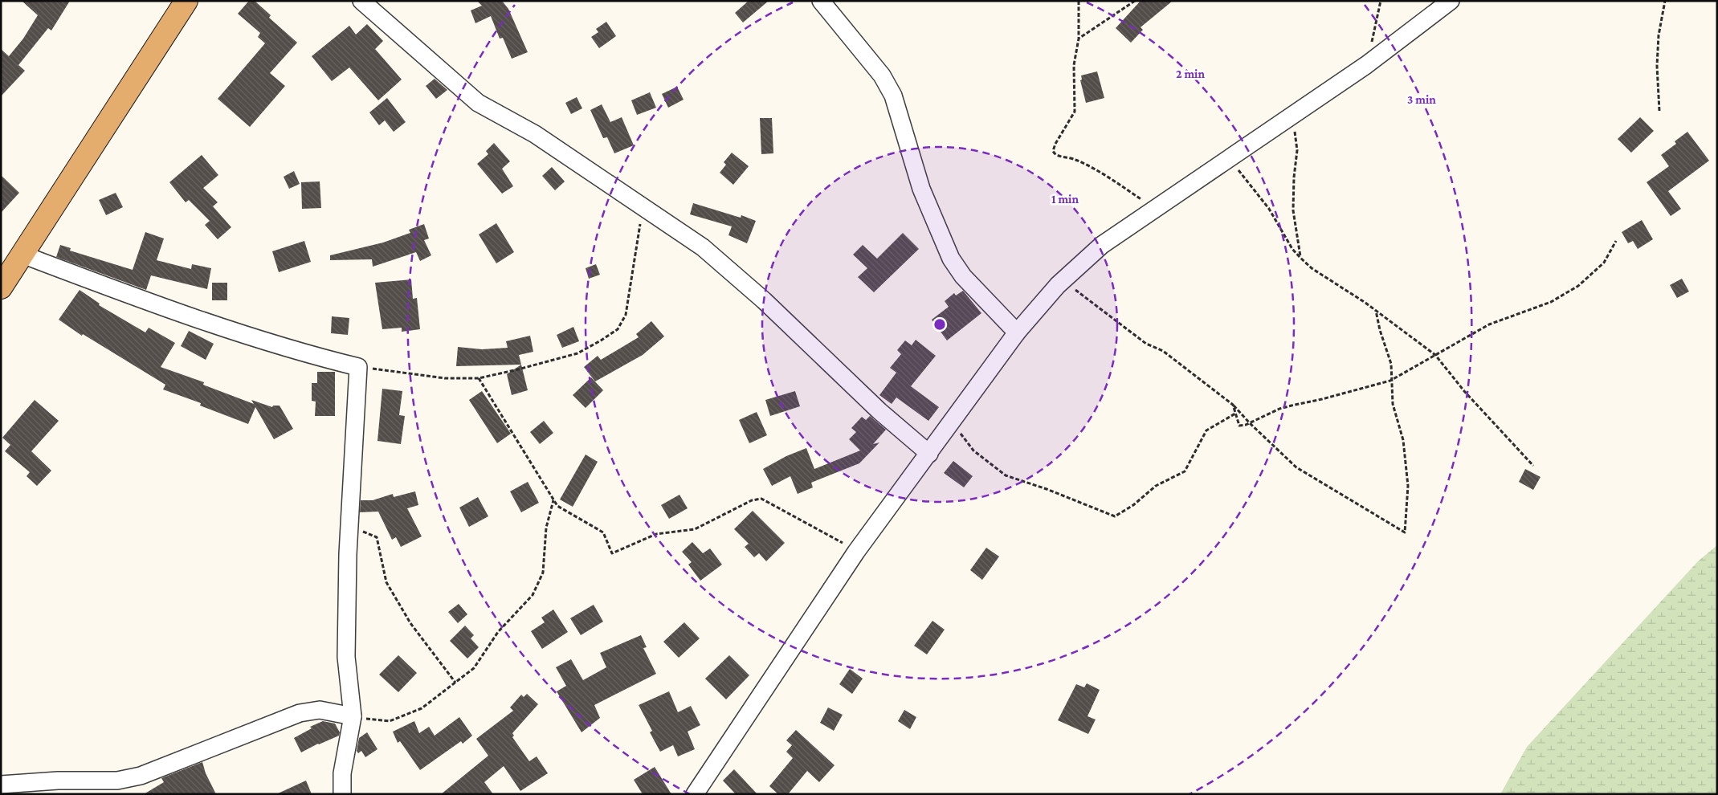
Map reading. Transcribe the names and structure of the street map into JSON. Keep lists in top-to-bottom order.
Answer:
{
  "rings": ["2 min", "3 min", "1 min"]
}
